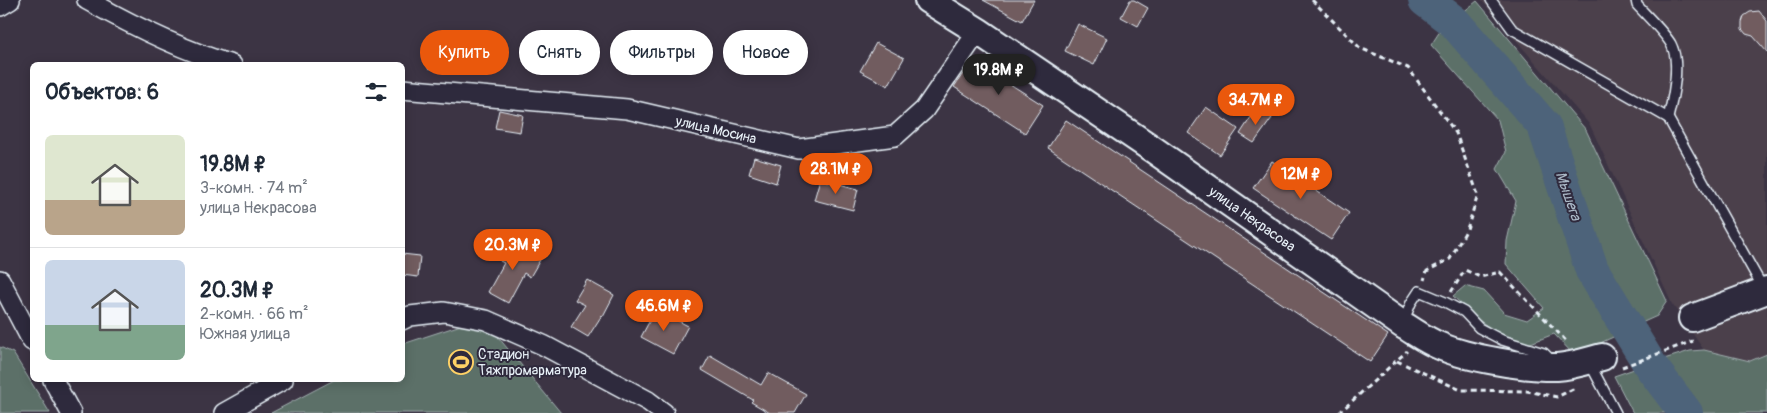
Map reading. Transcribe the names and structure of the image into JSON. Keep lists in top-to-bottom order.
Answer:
{
  "streets": {
    "main road": ["улица Некрасова"],
    "street": ["улица Мосина"]
  },
  "crossings": [
    ["улица Мосина", "улица Некрасова"]
  ],
  "water": ["Мышега"],
  "places": {
    "sports": ["Стадион Тяжпромарматура"]
  },
  "page": {
    "chip": [
      "Купить",
      "Снять",
      "Фильтры",
      "Новое"
    ],
    "price": [
      "19.8M ₽",
      "34.7M ₽",
      "28.1M ₽",
      "12M ₽",
      "20.3M ₽",
      "46.6M ₽"
    ],
    "heading": "Объектов: 6",
    "list": [
      {
        "name": "19.8M ₽",
        "note": "3-комн. · 74 m² · улица Некрасова"
      },
      {
        "name": "20.3M ₽",
        "note": "2-комн. · 66 m² · Южная улица"
      }
    ]
  }
}
